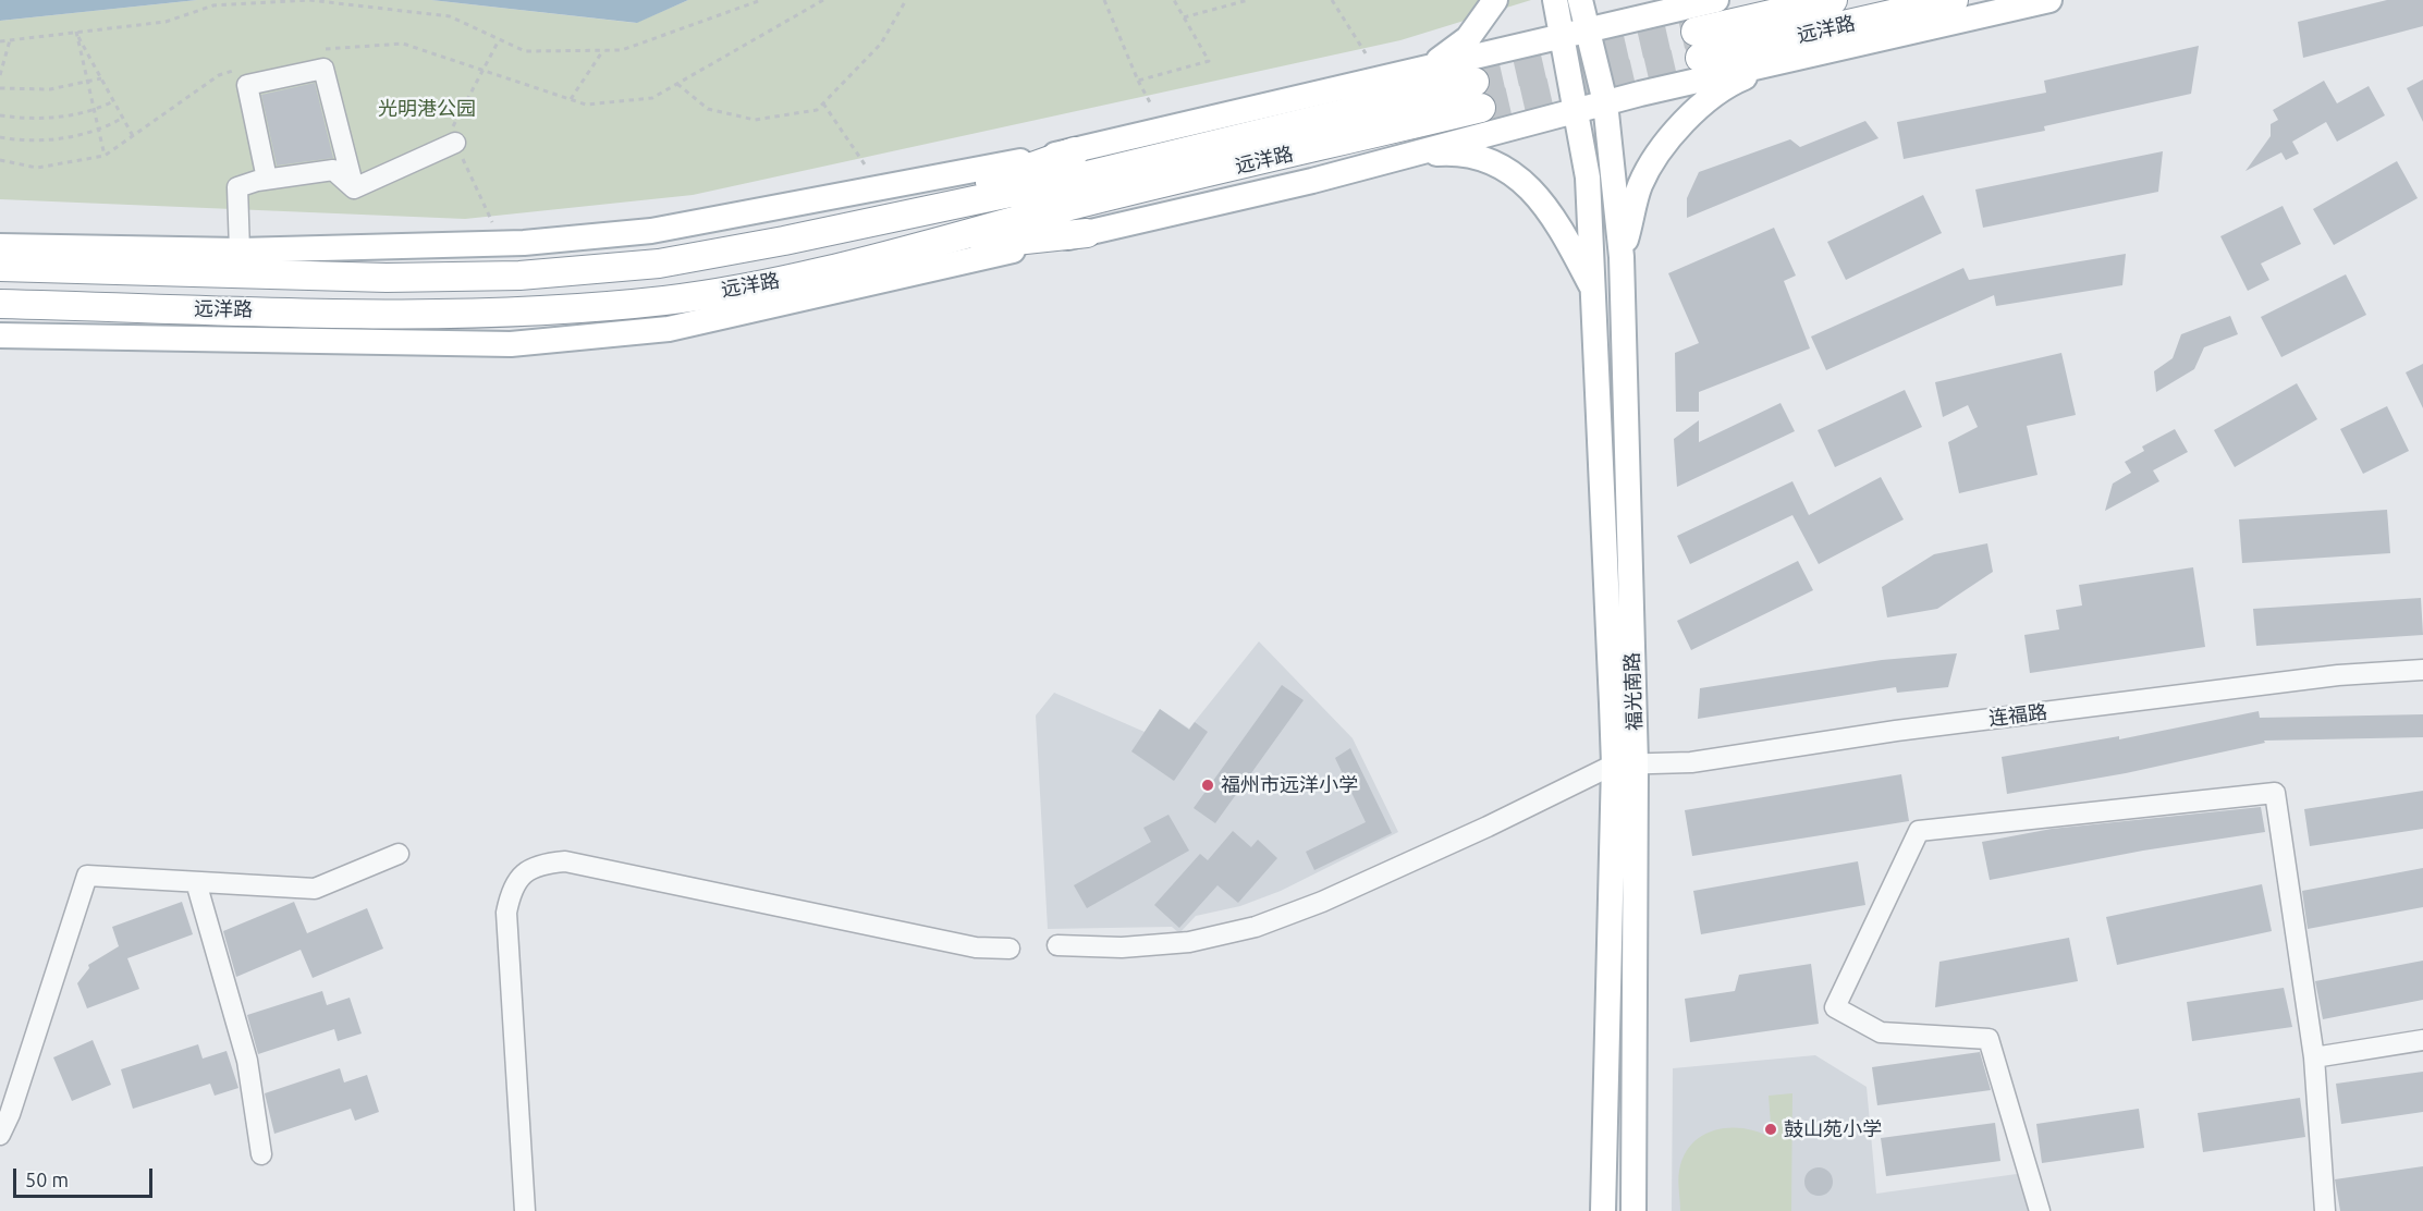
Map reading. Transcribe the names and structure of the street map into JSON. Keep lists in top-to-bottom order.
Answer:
{
  "streets": {
    "highway": ["远洋路"],
    "main road": ["福光南路"],
    "street": ["连福路"]
  },
  "crossings": [
    ["福光南路", "连福路"]
  ],
  "parks": ["光明港公园"],
  "places": ["福州市远洋小学", "鼓山苑小学"],
  "scale_bar": "50 m"
}
